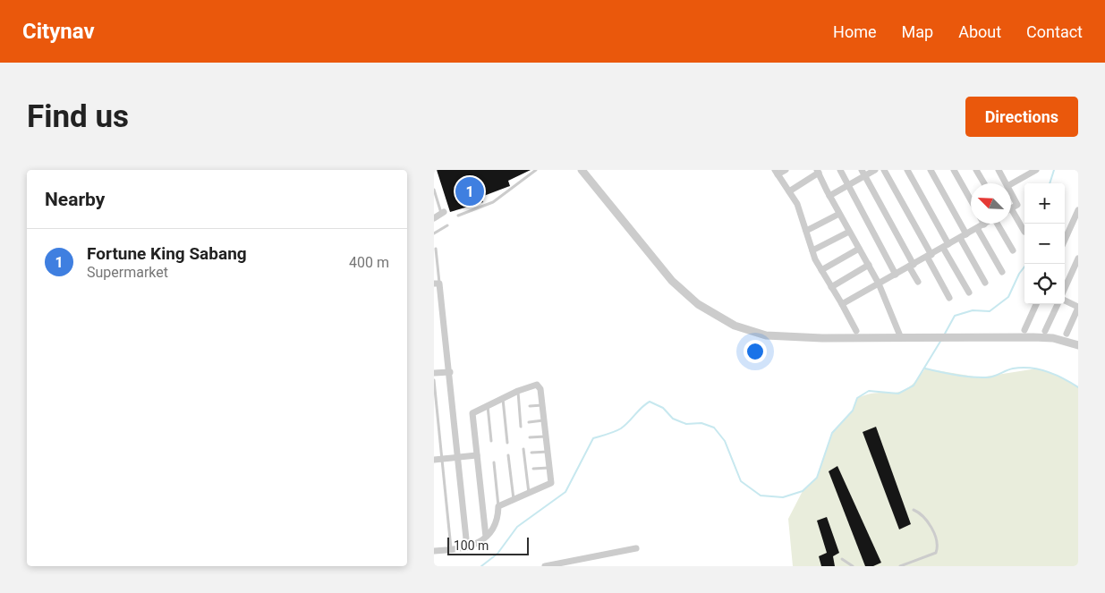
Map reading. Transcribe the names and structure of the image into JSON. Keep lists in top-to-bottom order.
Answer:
{
  "scale_bar": "100 m",
  "north": "top left",
  "page": {
    "header": "Citynav",
    "nav": [
      "Home",
      "Map",
      "About",
      "Contact"
    ],
    "buttons": "Directions",
    "title": "Find us",
    "heading": "Nearby",
    "pins": "1",
    "map_buttons": ["+", "−"],
    "list": [
      {
        "mark": "1",
        "name": "Fortune King Sabang",
        "note": "Supermarket",
        "value": "400 m"
      }
    ],
    "scale": "100 m"
  }
}
